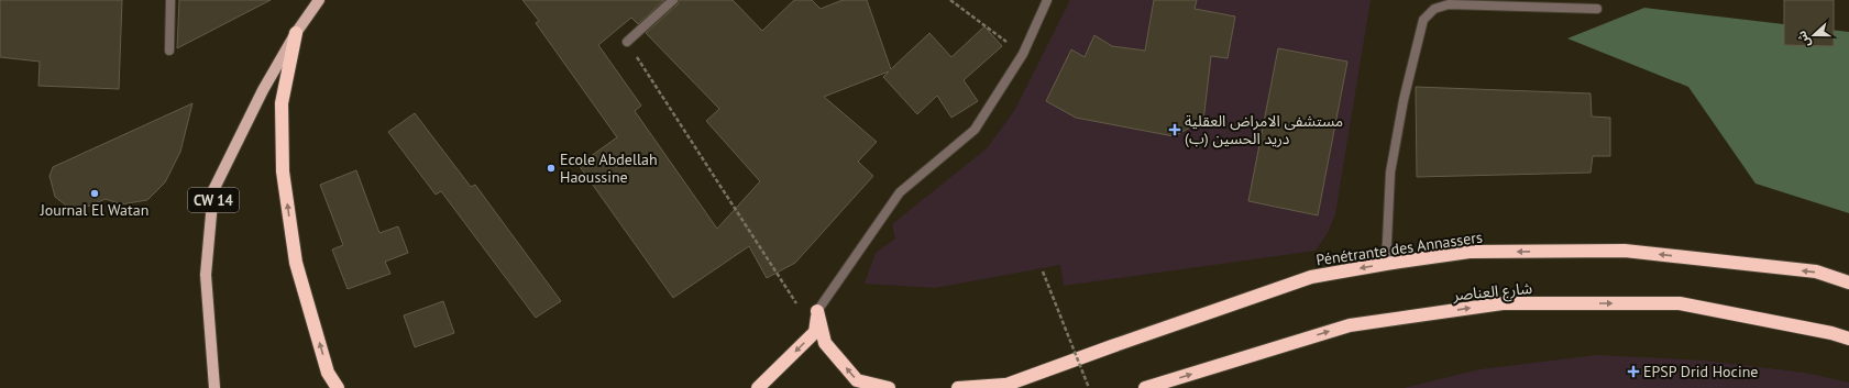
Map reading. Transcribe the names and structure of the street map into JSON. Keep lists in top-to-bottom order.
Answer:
{
  "streets": {
    "highway": ["Pénétrante des Annassers", "شارع العناصر"],
    "main road": ["CW 14"]
  },
  "one_way": ["Pénétrante des Annassers", "شارع العناصر"],
  "places": {
    "health": ["مستشفى الامراض العقلية دريد الحسين (ب)", "EPSP Drid Hocine"],
    "other": ["Ecole Abdellah Haoussine", "Journal El Watan"]
  },
  "north": "left"
}
